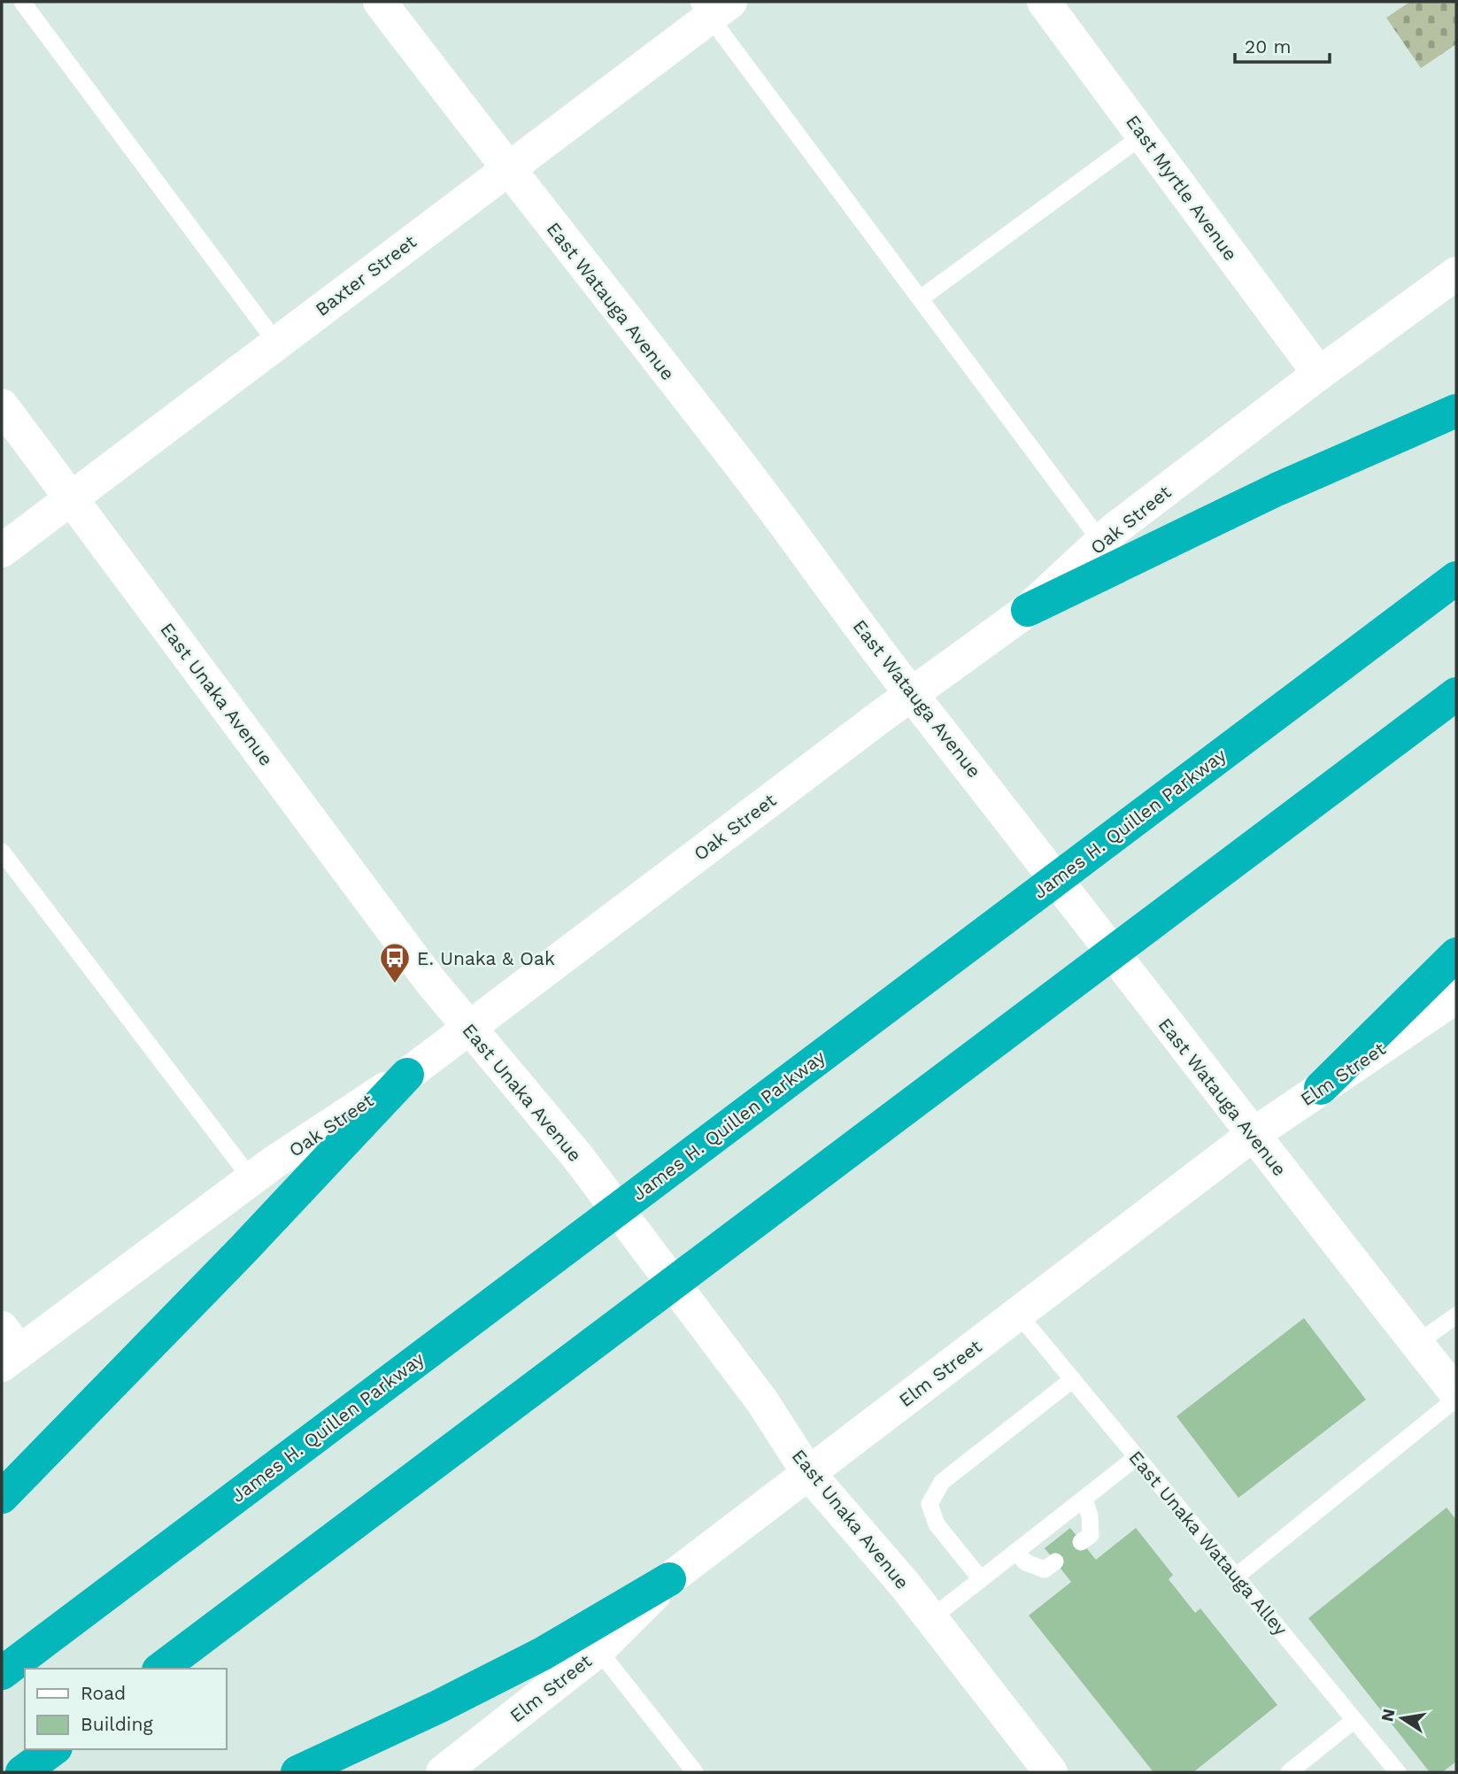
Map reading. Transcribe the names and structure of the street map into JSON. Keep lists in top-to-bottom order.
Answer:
{
  "streets": {
    "highway": ["James H. Quillen Parkway"],
    "main road": [
      "East Myrtle Avenue",
      "Baxter Street",
      "East Watauga Avenue",
      "Oak Street",
      "East Unaka Avenue",
      "Elm Street"
    ],
    "lane": ["East Unaka Watauga Alley"]
  },
  "crossings": [
    ["East Myrtle Avenue", "Oak Street"],
    ["Baxter Street", "East Watauga Avenue"],
    ["Baxter Street", "East Unaka Avenue"],
    ["East Watauga Avenue", "Oak Street"],
    ["East Watauga Avenue", "Elm Street"],
    ["Oak Street", "East Unaka Avenue"],
    ["East Unaka Avenue", "Elm Street"],
    ["Elm Street", "East Unaka Watauga Alley"]
  ],
  "places": {
    "bus stop": ["E. Unaka & Oak"]
  },
  "legend": ["Road", "Building"],
  "scale_bar": "20 m",
  "north": "left"
}
